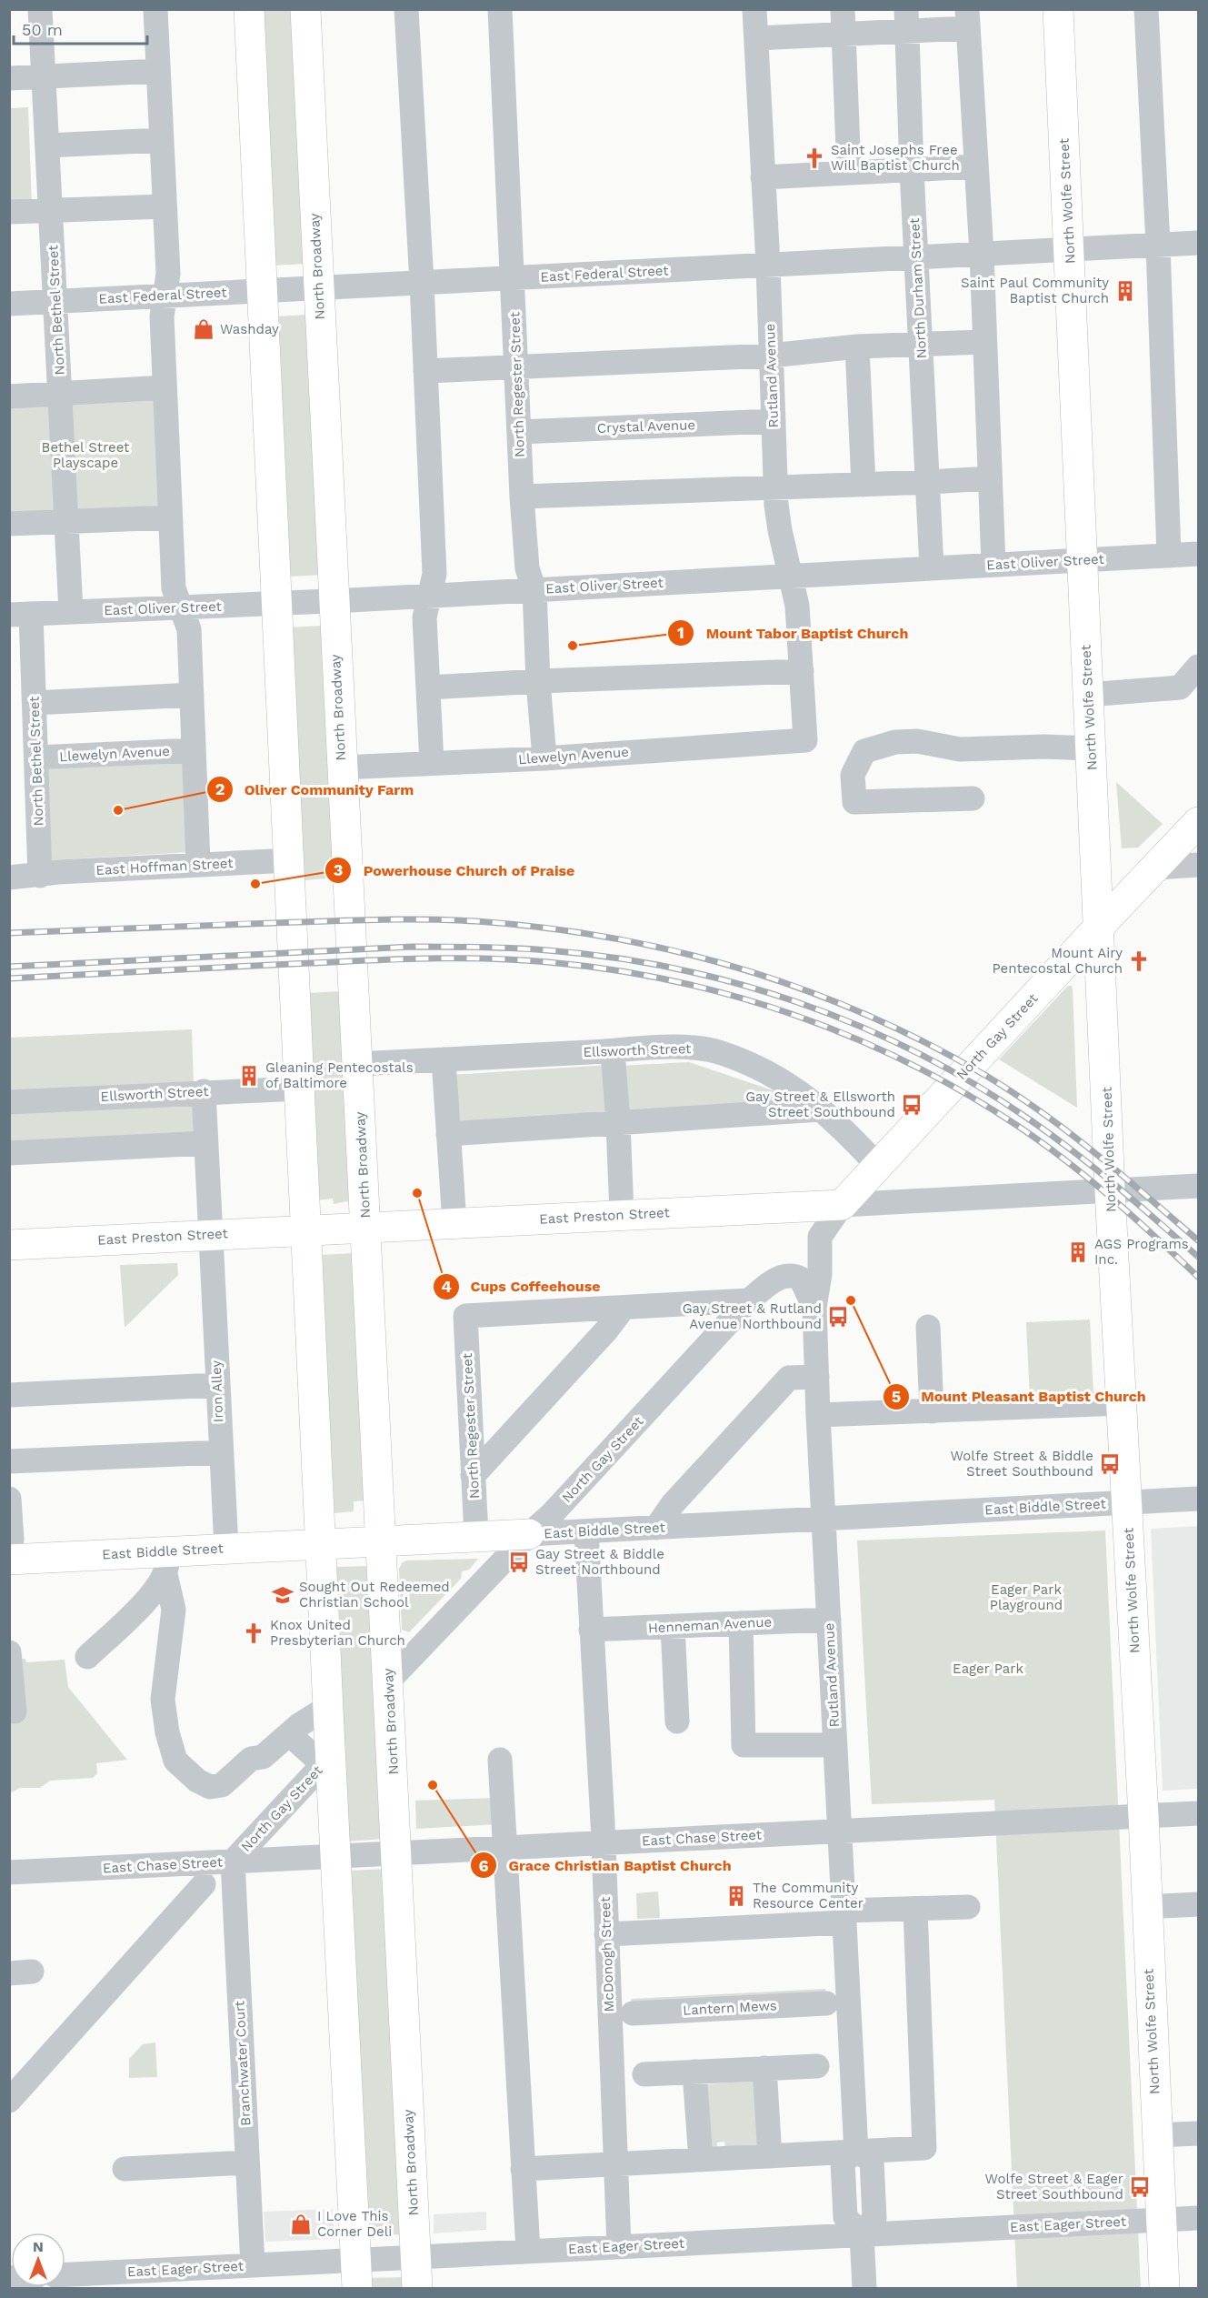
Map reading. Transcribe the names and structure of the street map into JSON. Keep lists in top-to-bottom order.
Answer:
{
  "streets": {
    "main road": [
      "North Wolfe Street",
      "North Broadway",
      "North Gay Street",
      "East Preston Street",
      "East Biddle Street"
    ],
    "street": [
      "East Federal Street",
      "North Durham Street",
      "North Bethel Street",
      "Rutland Avenue",
      "North Regester Street",
      "Crystal Avenue",
      "East Oliver Street",
      "Llewelyn Avenue",
      "East Hoffman Street",
      "Ellsworth Street",
      "Iron Alley",
      "Henneman Avenue",
      "East Chase Street",
      "McDonogh Street",
      "Lantern Mews",
      "Branchwater Court",
      "East Eager Street"
    ]
  },
  "crossings": [
    ["North Wolfe Street", "East Federal Street"],
    ["North Wolfe Street", "East Oliver Street"],
    ["North Wolfe Street", "North Gay Street"],
    ["North Wolfe Street", "East Preston Street"],
    ["North Wolfe Street", "East Biddle Street"],
    ["North Wolfe Street", "East Chase Street"],
    ["North Wolfe Street", "East Eager Street"],
    ["North Broadway", "East Federal Street"],
    ["North Broadway", "East Oliver Street"],
    ["North Broadway", "Llewelyn Avenue"],
    ["North Broadway", "North Gay Street"],
    ["North Broadway", "Ellsworth Street"],
    ["North Broadway", "East Preston Street"],
    ["North Broadway", "East Biddle Street"],
    ["North Broadway", "East Chase Street"],
    ["North Broadway", "East Eager Street"],
    ["East Federal Street", "North Durham Street"],
    ["East Federal Street", "North Bethel Street"],
    ["East Federal Street", "Rutland Avenue"],
    ["East Federal Street", "North Regester Street"],
    ["North Durham Street", "East Oliver Street"],
    ["North Bethel Street", "East Oliver Street"],
    ["North Bethel Street", "Llewelyn Avenue"],
    ["North Bethel Street", "East Hoffman Street"],
    ["Rutland Avenue", "Crystal Avenue"],
    ["Rutland Avenue", "East Oliver Street"],
    ["Rutland Avenue", "Llewelyn Avenue"],
    ["Rutland Avenue", "North Gay Street"],
    ["Rutland Avenue", "East Preston Street"],
    ["Rutland Avenue", "East Biddle Street"],
    ["Rutland Avenue", "Henneman Avenue"],
    ["Rutland Avenue", "East Chase Street"],
    ["North Regester Street", "Crystal Avenue"],
    ["North Regester Street", "East Oliver Street"],
    ["North Regester Street", "Llewelyn Avenue"],
    ["North Regester Street", "East Biddle Street"],
    ["North Gay Street", "Ellsworth Street"],
    ["North Gay Street", "East Preston Street"],
    ["North Gay Street", "East Biddle Street"],
    ["North Gay Street", "East Chase Street"],
    ["North Gay Street", "Branchwater Court"],
    ["Ellsworth Street", "Iron Alley"],
    ["East Preston Street", "Iron Alley"],
    ["Iron Alley", "East Biddle Street"],
    ["East Biddle Street", "McDonogh Street"],
    ["Henneman Avenue", "McDonogh Street"],
    ["East Chase Street", "McDonogh Street"],
    ["East Chase Street", "Branchwater Court"],
    ["McDonogh Street", "East Eager Street"],
    ["Branchwater Court", "East Eager Street"]
  ],
  "parks": ["Bethel Street Playscape", "Eager Park Playground", "Eager Park"],
  "places": {
    "church": ["Saint Josephs Free Will Baptist Church", "Mount Airy Pentecostal Church", "Knox United Presbyterian Church"],
    "building": [
      "Saint Paul Community Baptist Church",
      "Gleaning Pentecostals of Baltimore",
      "AGS Programs Inc.",
      "The Community Resource Center"
    ],
    "shop": ["Washday", "I Love This Corner Deli"],
    "other": [
      "Mount Tabor Baptist Church",
      "Oliver Community Farm",
      "Powerhouse Church of Praise",
      "Cups Coffeehouse",
      "Mount Pleasant Baptist Church",
      "Grace Christian Baptist Church"
    ],
    "bus stop": [
      "Gay Street & Ellsworth Street Southbound",
      "Gay Street & Rutland Avenue Northbound",
      "Wolfe Street & Biddle Street Southbound",
      "Gay Street & Biddle Street Northbound",
      "Wolfe Street & Eager Street Southbound"
    ],
    "school or university": ["Sought Out Redeemed Christian School"]
  },
  "scale_bar": "50 m",
  "north": "top"
}
